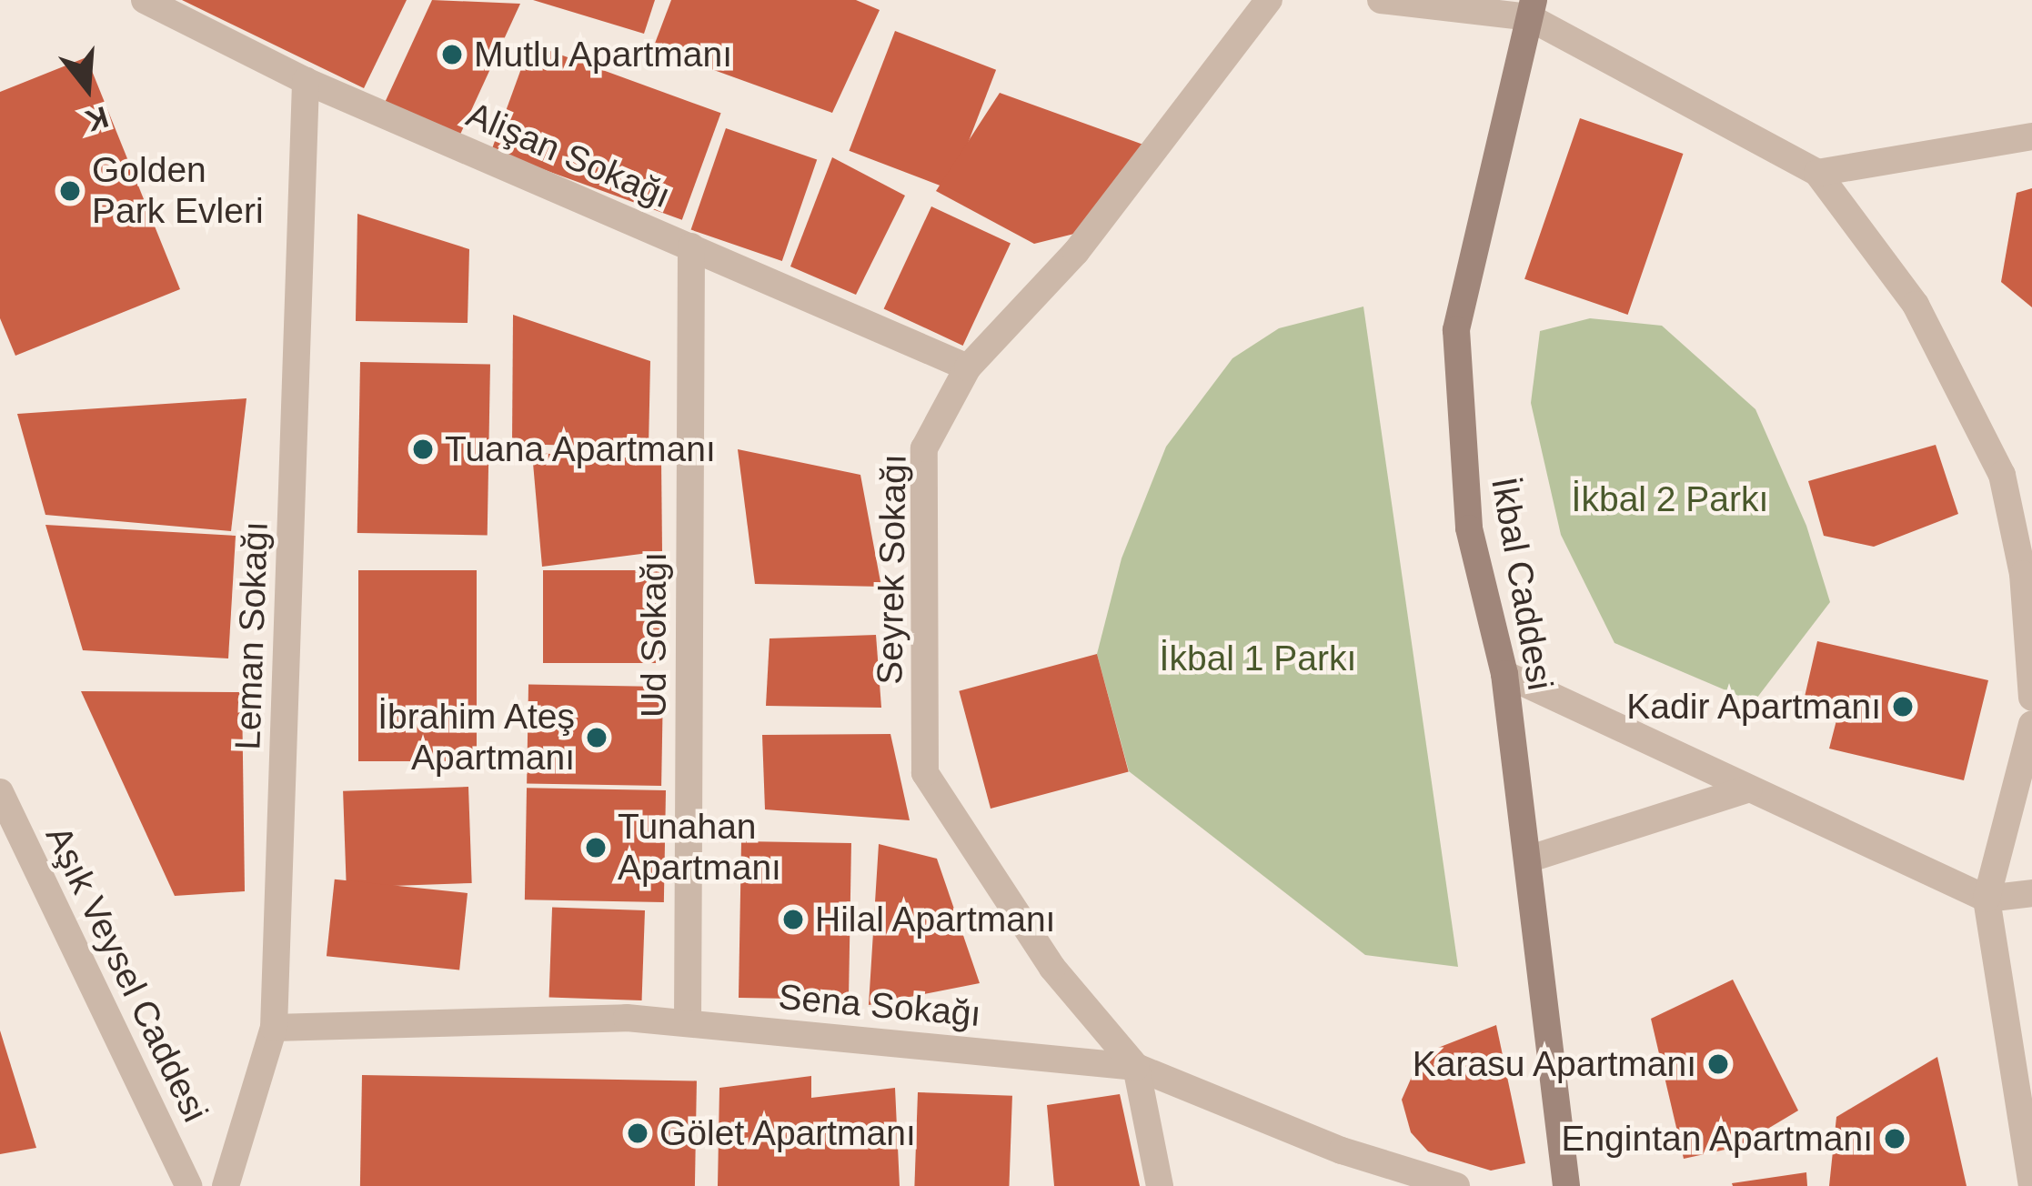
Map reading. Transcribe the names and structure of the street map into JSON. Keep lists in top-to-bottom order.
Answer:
{
  "streets": {
    "main road": ["İkbal Caddesi"],
    "street": [
      "Alişan Sokağı",
      "Seyrek Sokağı",
      "Ud Sokağı",
      "Leman Sokağı",
      "Aşık Veysel Caddesi",
      "Sena Sokağı"
    ]
  },
  "crossings": [
    ["Alişan Sokağı", "Seyrek Sokağı"],
    ["Alişan Sokağı", "Ud Sokağı"],
    ["Alişan Sokağı", "Leman Sokağı"],
    ["Seyrek Sokağı", "Sena Sokağı"],
    ["Ud Sokağı", "Sena Sokağı"],
    ["Leman Sokağı", "Sena Sokağı"]
  ],
  "parks": ["İkbal 2 Parkı", "İkbal 1 Parkı"],
  "places": [
    "Mutlu Apartmanı",
    "Golden Park Evleri",
    "Tuana Apartmanı",
    "Kadir Apartmanı",
    "İbrahim Ateş Apartmanı",
    "Tunahan Apartmanı",
    "Hilal Apartmanı",
    "Karasu Apartmanı",
    "Gölet Apartmanı",
    "Engintan Apartmanı"
  ],
  "north": "bottom"
}
